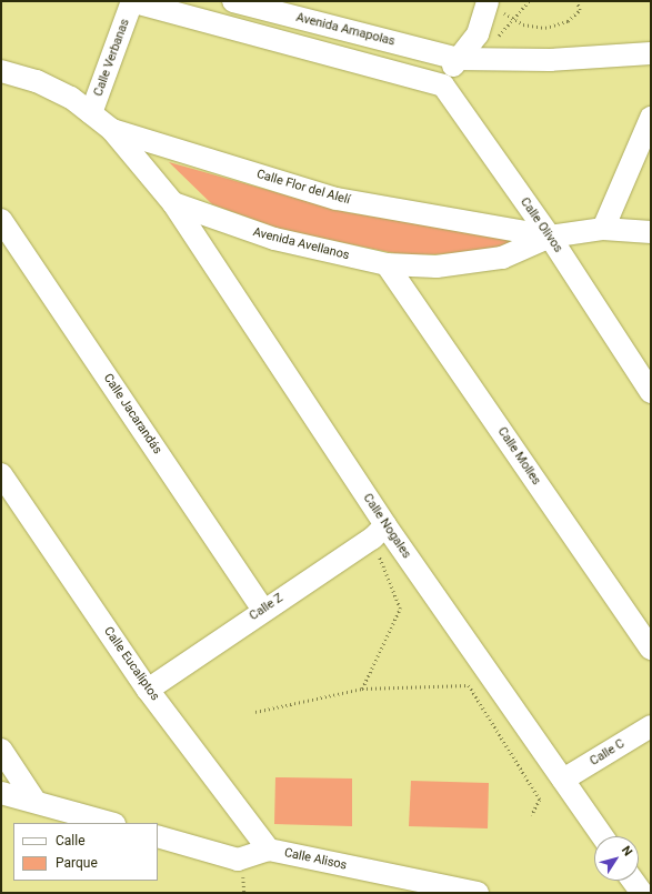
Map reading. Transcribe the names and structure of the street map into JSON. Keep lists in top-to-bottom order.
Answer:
{
  "streets": {
    "street": [
      "Avenida Amapolas",
      "Calle Verbanas",
      "Calle Flor del Alelí",
      "Calle Olivos",
      "Avenida Avellanos",
      "Calle Jacarandás",
      "Calle Molles",
      "Calle Nogales",
      "Calle Z",
      "Calle Eucaliptos",
      "Calle C",
      "Calle Alisos"
    ]
  },
  "crossings": [
    ["Calle Flor del Alelí", "Calle Olivos"],
    ["Calle Flor del Alelí", "Avenida Avellanos"],
    ["Calle Olivos", "Avenida Avellanos"],
    ["Avenida Avellanos", "Calle Molles"],
    ["Avenida Avellanos", "Calle Nogales"],
    ["Calle Jacarandás", "Calle Z"],
    ["Calle Nogales", "Calle Z"],
    ["Calle Nogales", "Calle C"],
    ["Calle Z", "Calle Eucaliptos"],
    ["Calle Eucaliptos", "Calle Alisos"]
  ],
  "legend": ["Calle", "Parque"],
  "north": "top right"
}
